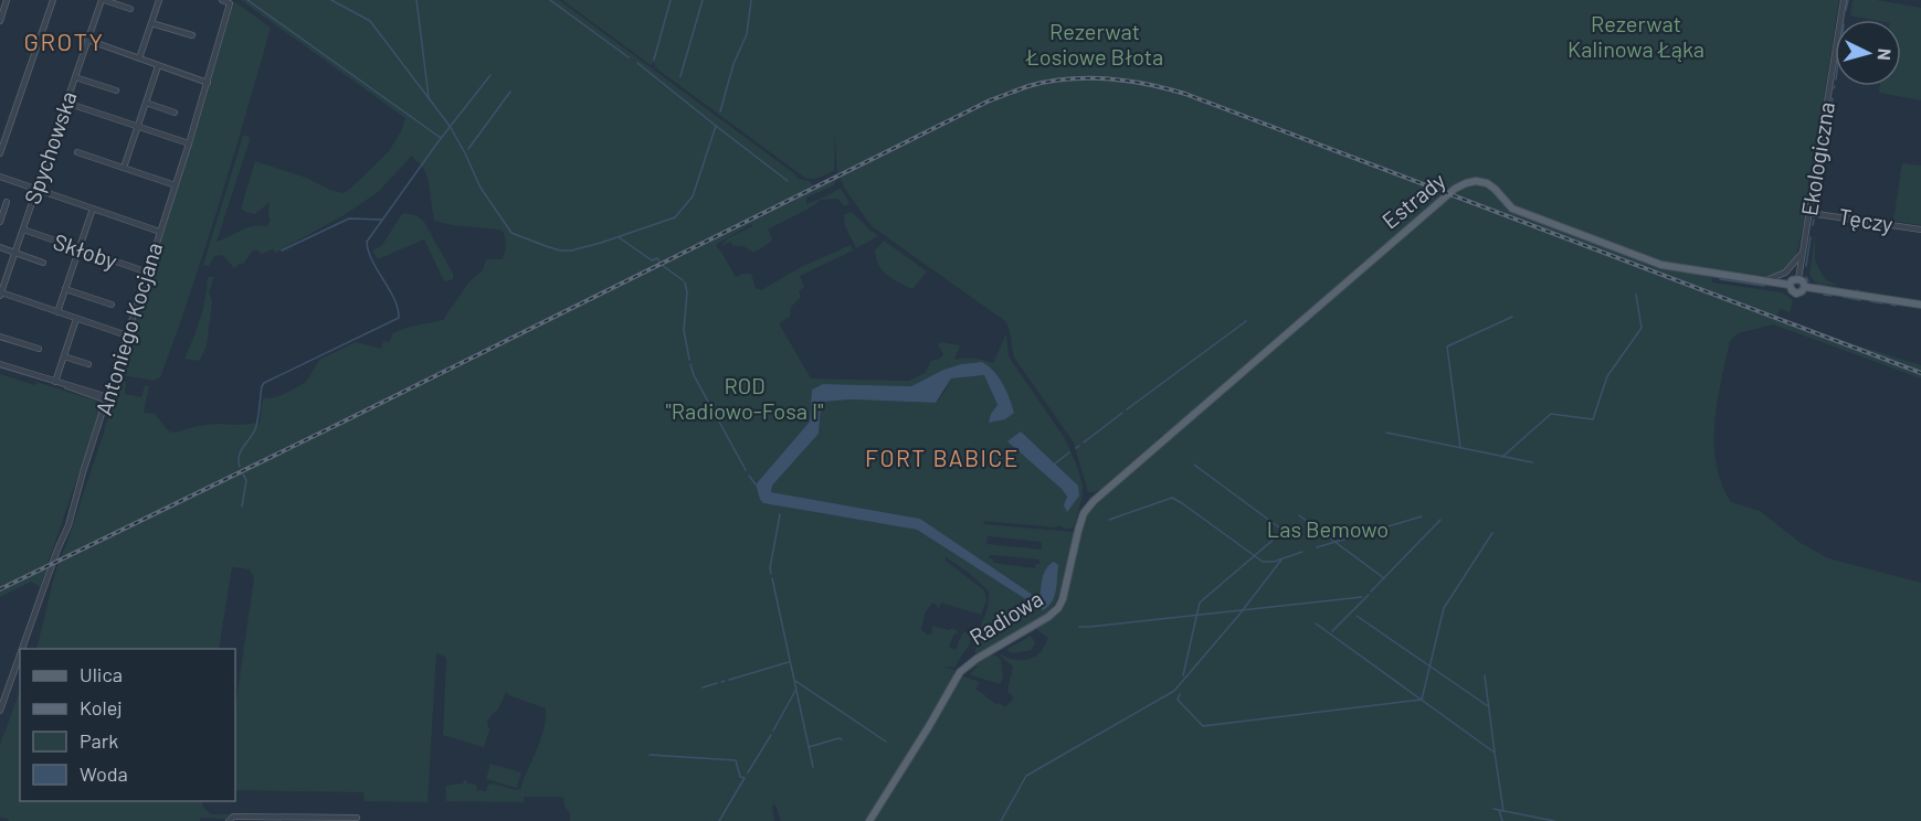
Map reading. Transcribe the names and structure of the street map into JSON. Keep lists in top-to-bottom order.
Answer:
{
  "streets": {
    "main road": ["Estrady", "Radiowa"],
    "street": [
      "Spychowska",
      "Ekologiczna",
      "Tęczy",
      "Skłoby",
      "Antoniego Kocjana"
    ]
  },
  "crossings": [
    ["Spychowska", "Skłoby"],
    ["Ekologiczna", "Estrady"],
    ["Ekologiczna", "Tęczy"],
    ["Estrady", "Radiowa"],
    ["Skłoby", "Antoniego Kocjana"]
  ],
  "districts": ["GROTY", "FORT BABICE"],
  "parks": [
    "Rezerwat Kalinowa Łąka",
    "Rezerwat Łosiowe Błota",
    "ROD \"Radiowo-Fosa I\"",
    "Las Bemowo"
  ],
  "legend": [
    "Ulica",
    "Kolej",
    "Park",
    "Woda"
  ],
  "north": "right"
}
